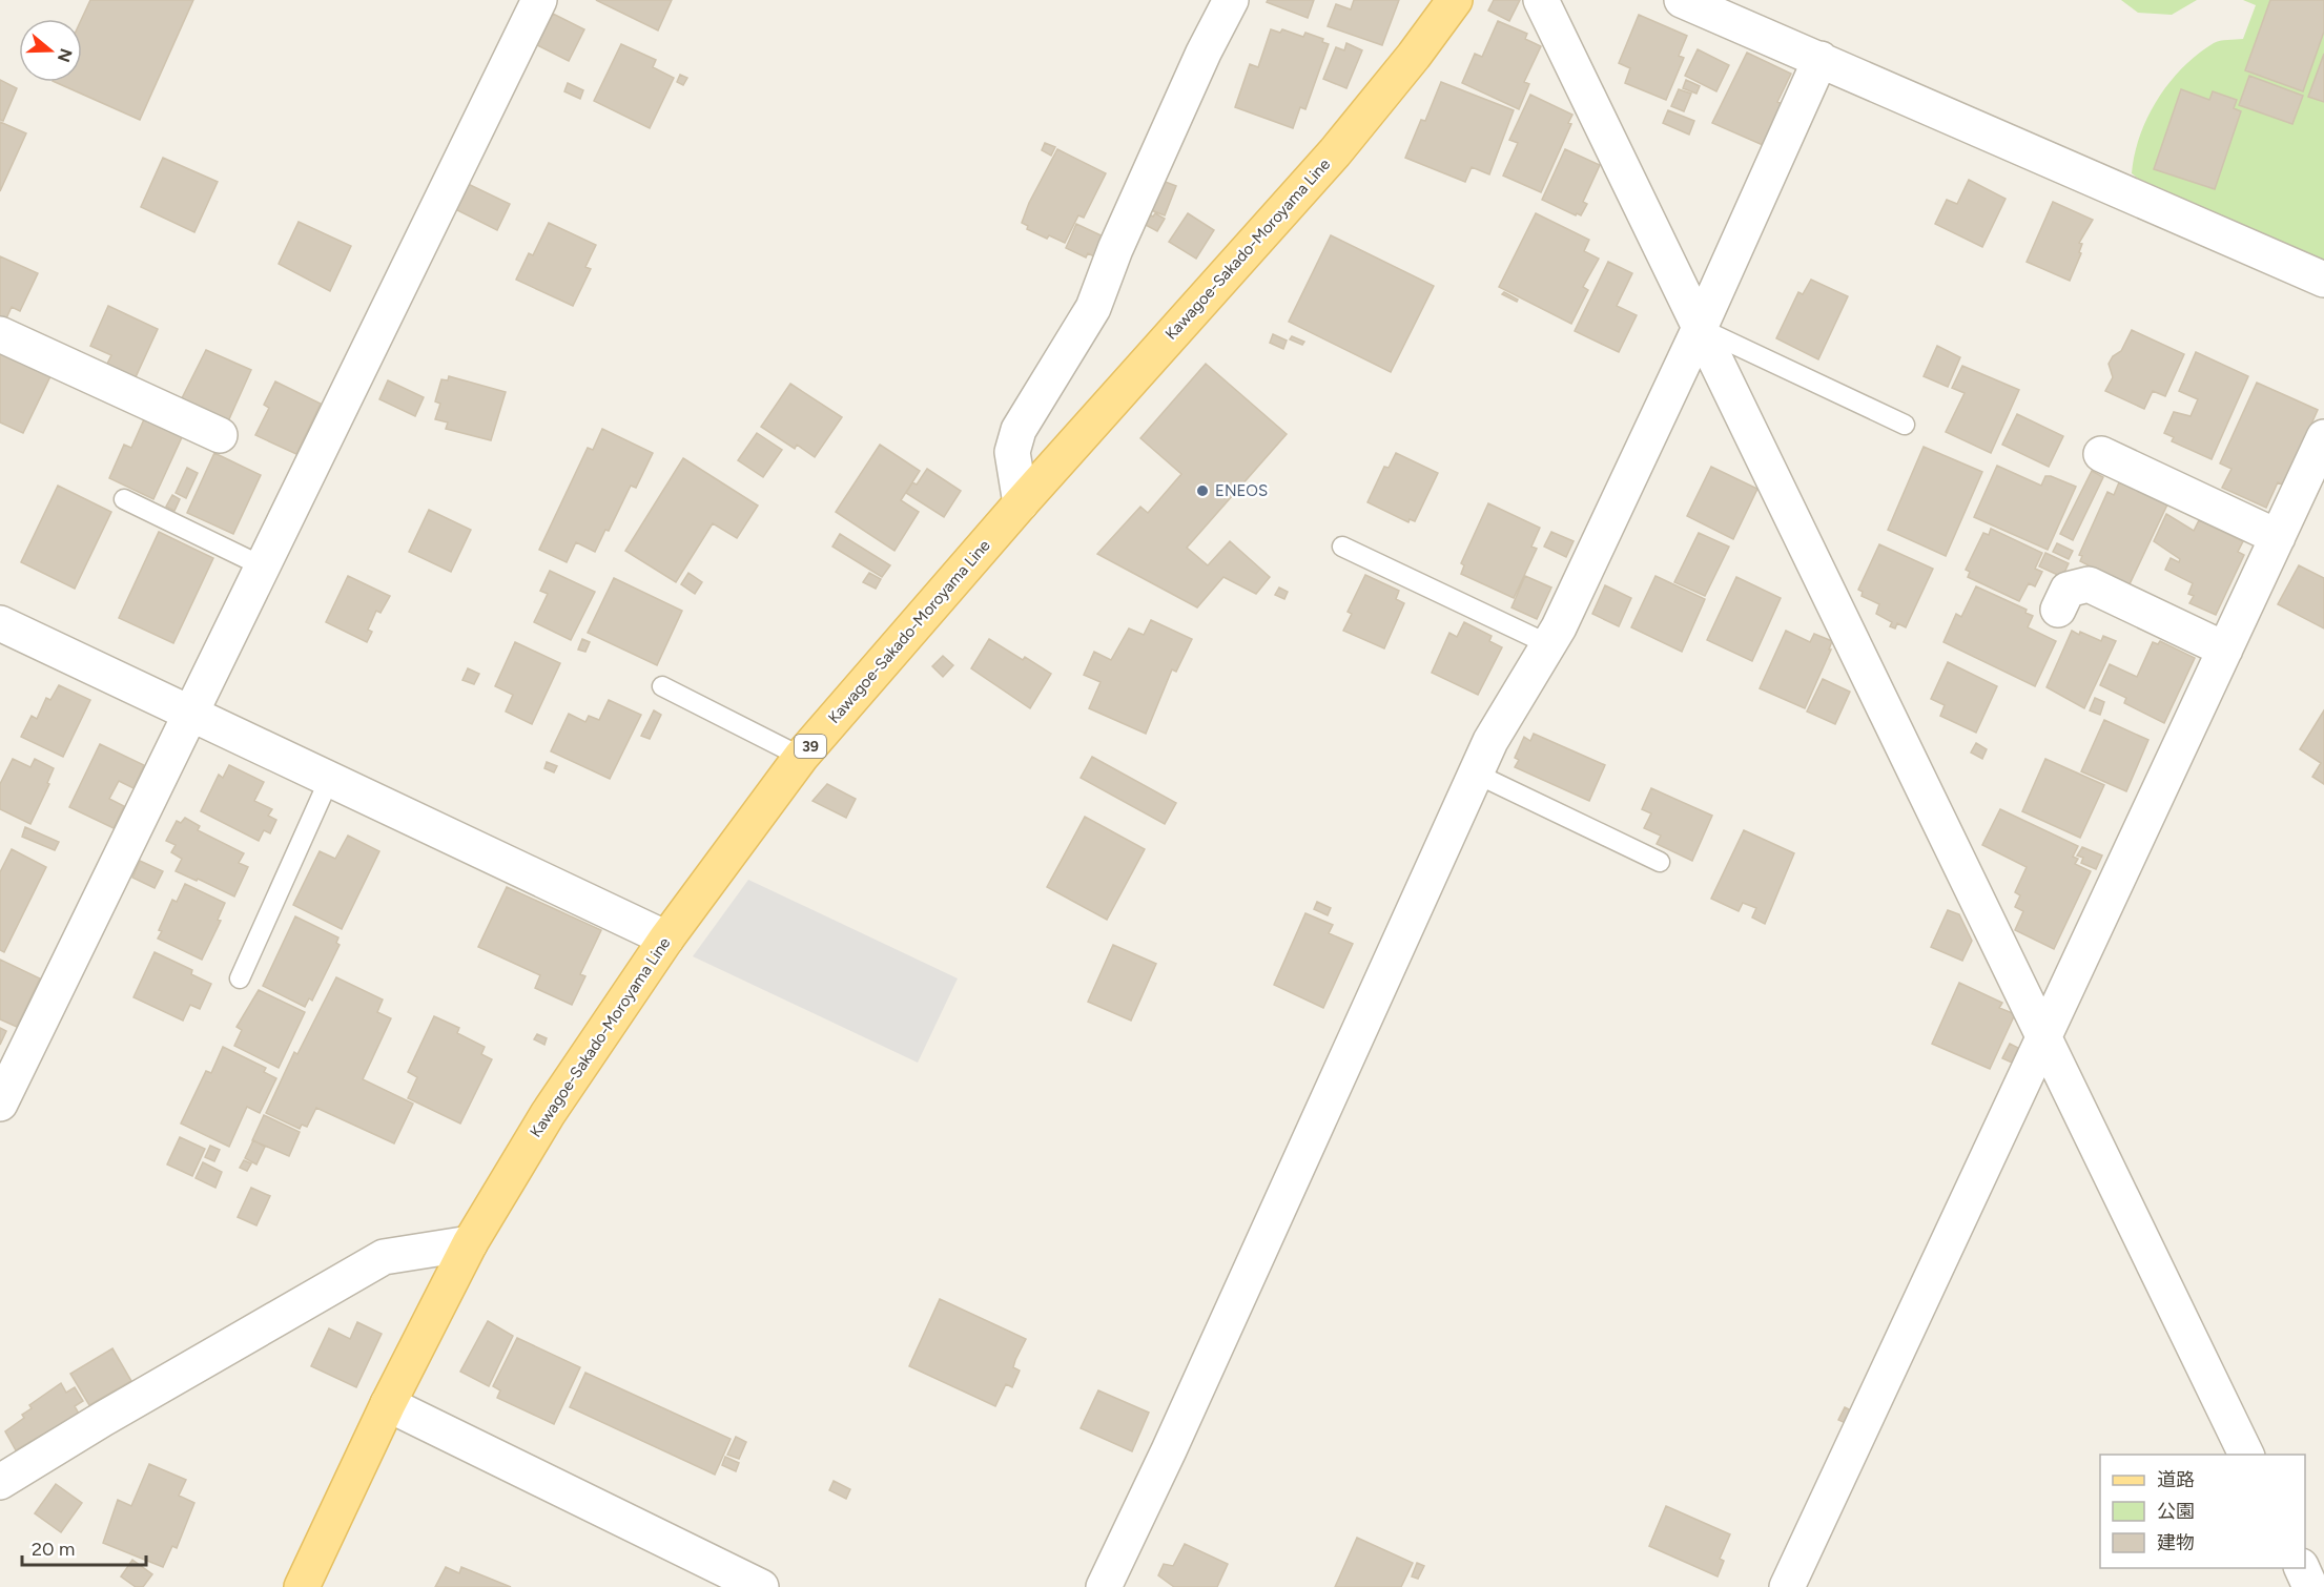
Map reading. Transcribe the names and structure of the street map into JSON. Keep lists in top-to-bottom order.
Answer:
{
  "streets": {
    "main road": ["Kawagoe-Sakado-Moroyama Line", "39"]
  },
  "places": ["ENEOS"],
  "legend": ["道路", "公園", "建物"],
  "scale_bar": "20 m",
  "north": "right"
}
